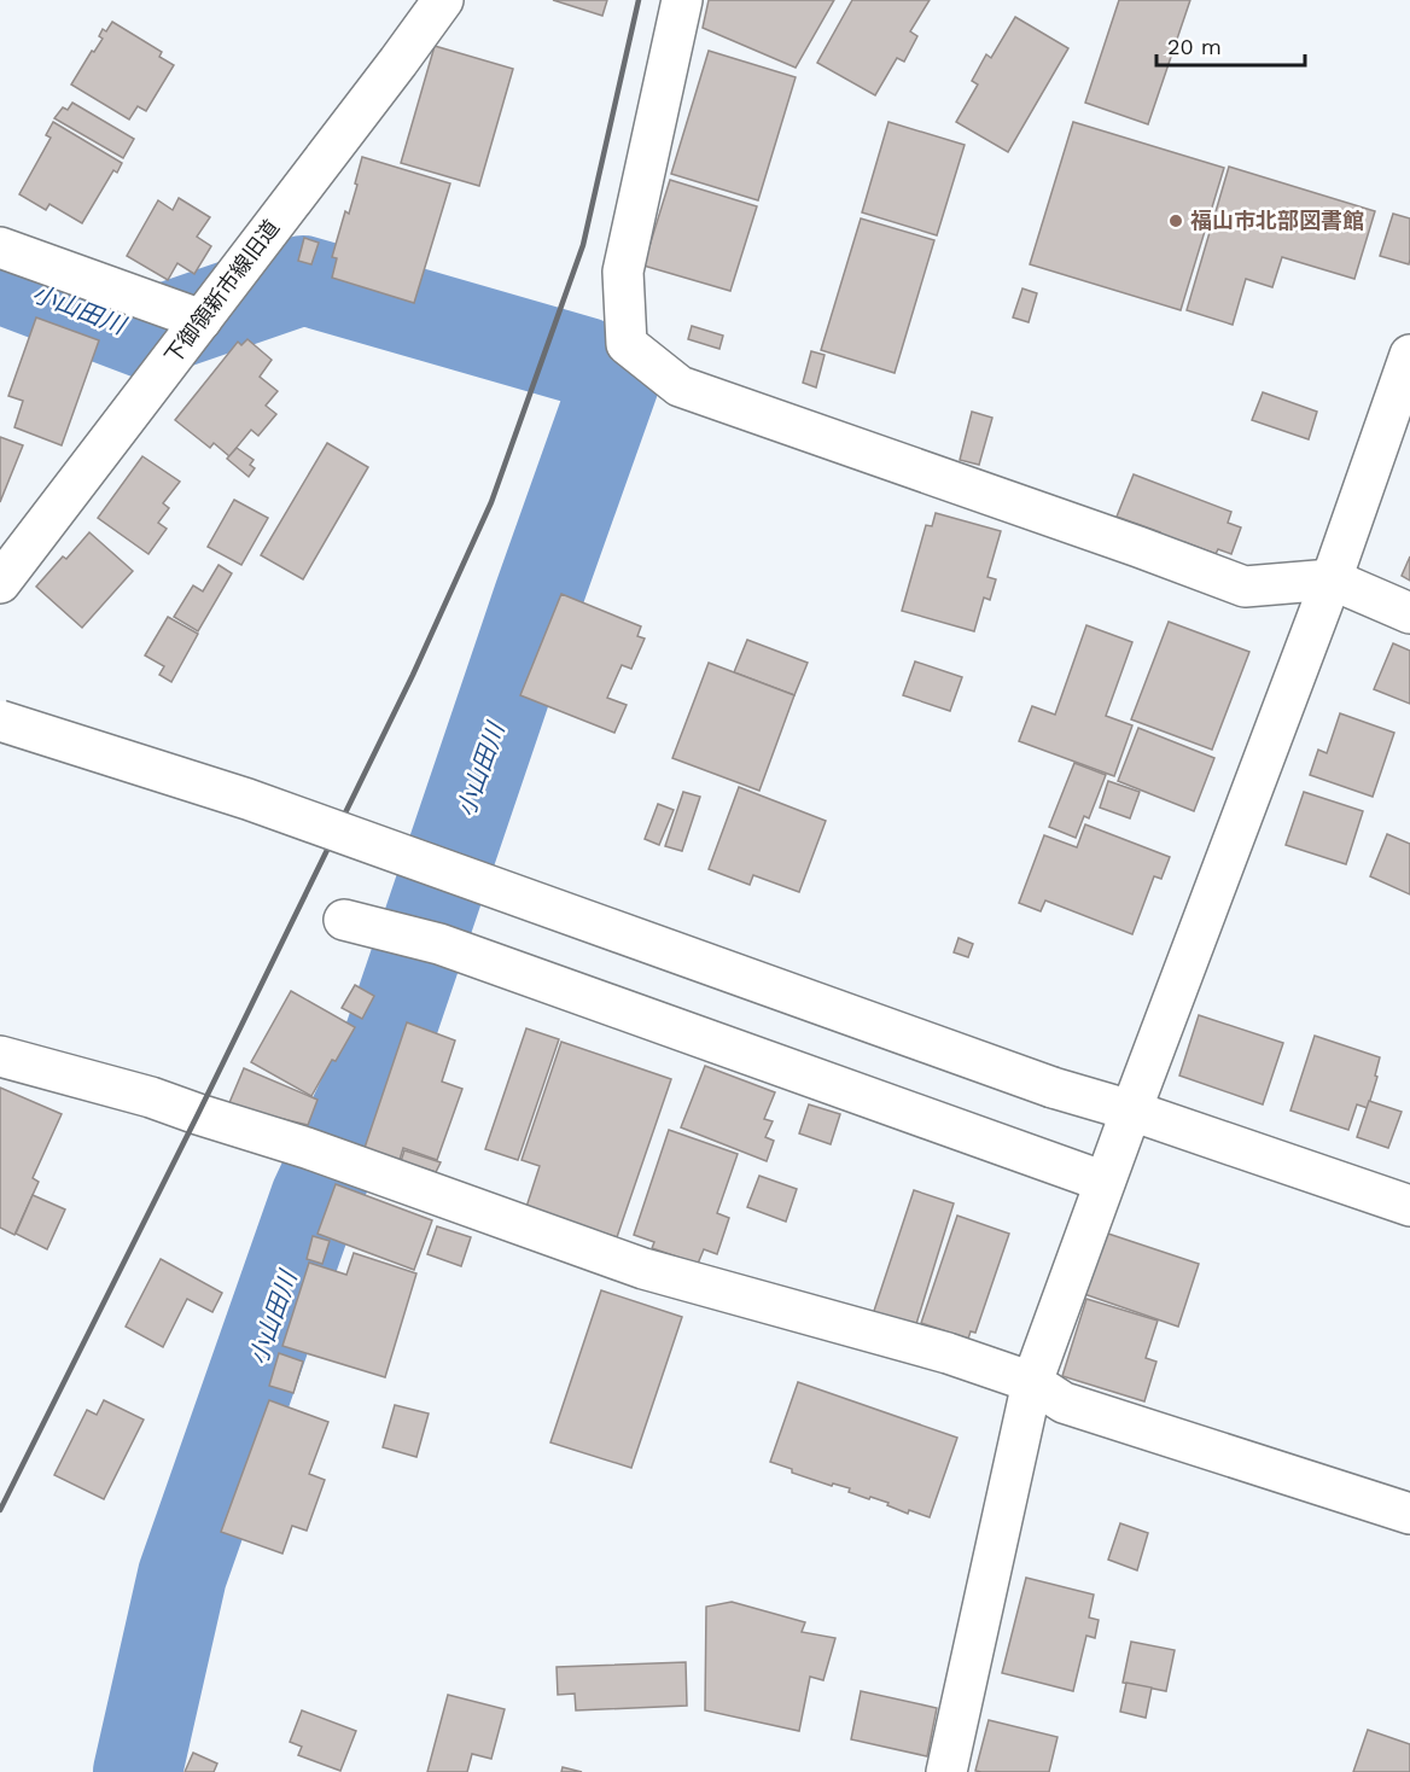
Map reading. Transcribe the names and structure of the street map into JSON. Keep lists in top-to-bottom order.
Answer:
{
  "streets": {
    "street": ["下御領新市線旧道"]
  },
  "water": ["小山田川"],
  "places": ["福山市北部図書館"],
  "scale_bar": "20 m"
}
